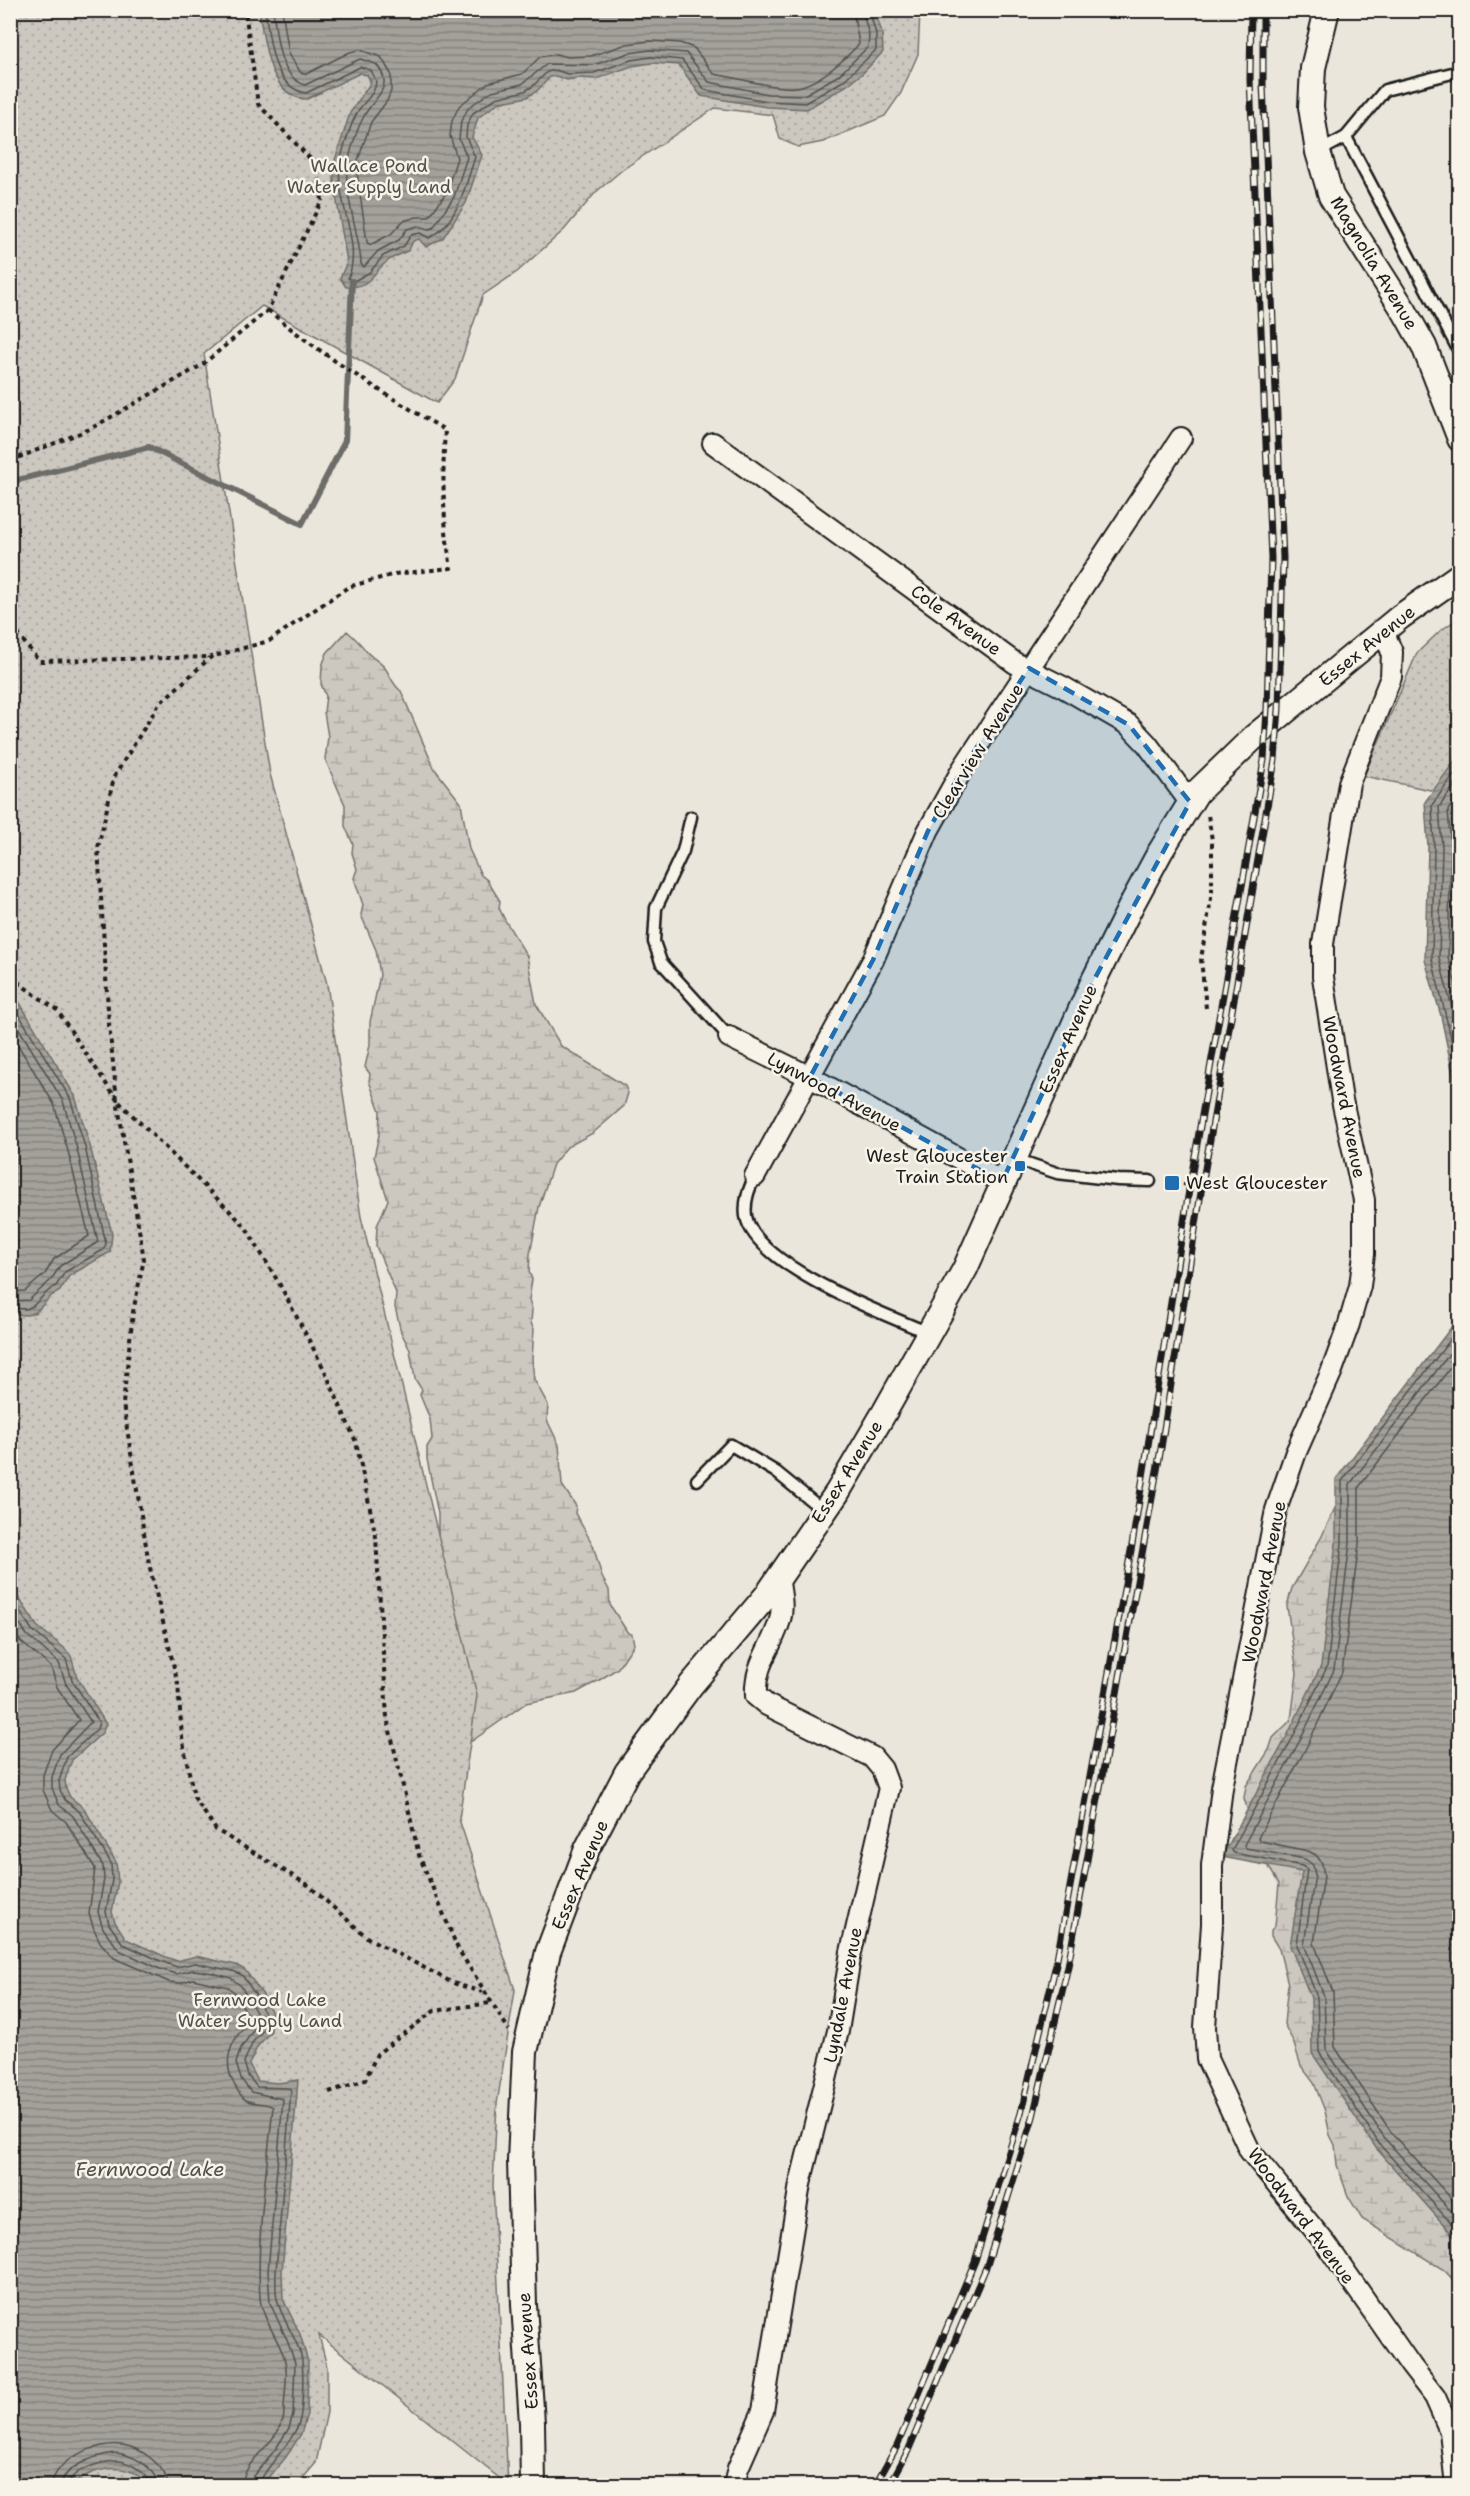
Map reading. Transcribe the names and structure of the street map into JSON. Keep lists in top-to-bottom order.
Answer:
{
  "streets": {
    "street": [
      "Magnolia Avenue",
      "Cole Avenue",
      "Essex Avenue",
      "Clearview Avenue",
      "Lynwood Avenue",
      "Woodward Avenue",
      "Lyndale Avenue"
    ]
  },
  "crossings": [
    ["Cole Avenue", "Essex Avenue"],
    ["Cole Avenue", "Clearview Avenue"],
    ["Essex Avenue", "Lynwood Avenue"],
    ["Essex Avenue", "Woodward Avenue"],
    ["Essex Avenue", "Lyndale Avenue"],
    ["Clearview Avenue", "Lynwood Avenue"]
  ],
  "water": ["Fernwood Lake"],
  "parks": ["Wallace Pond Water Supply Land", "Fernwood Lake Water Supply Land"],
  "places": {
    "transit": ["West Gloucester Train Station", "West Gloucester"]
  }
}
